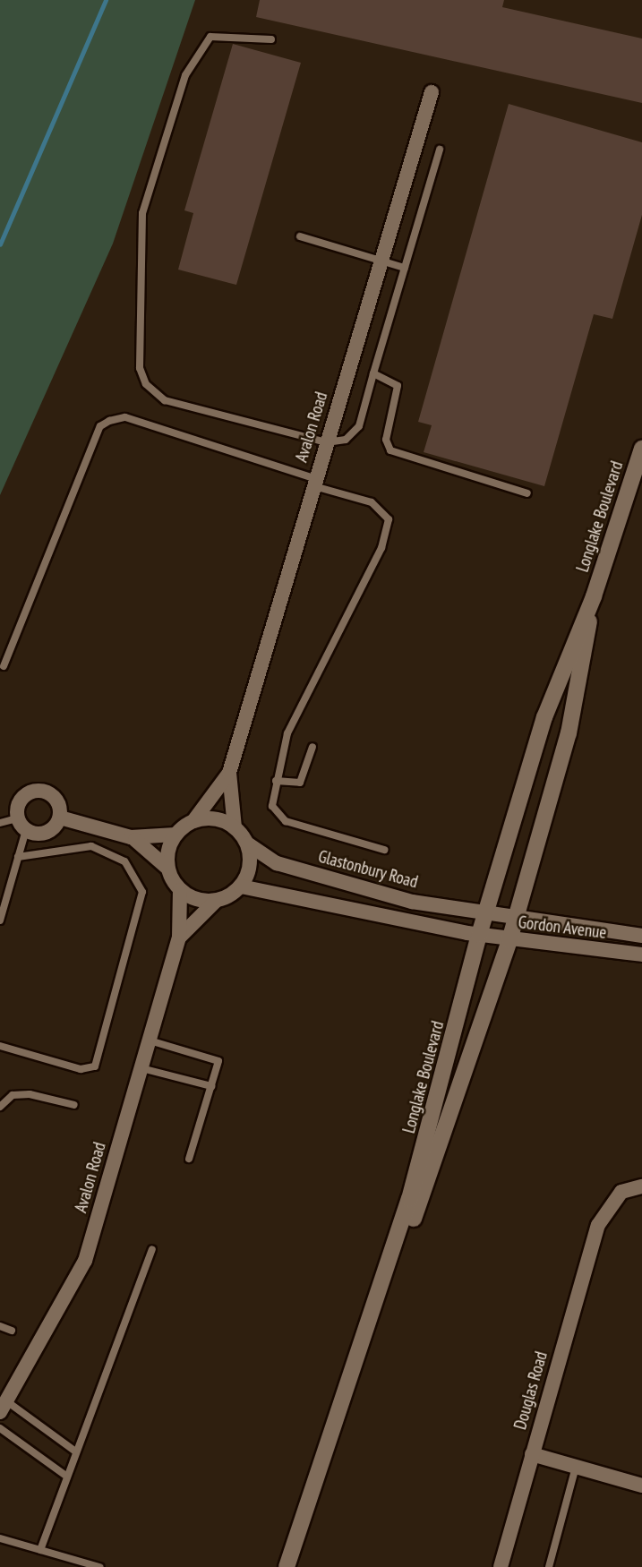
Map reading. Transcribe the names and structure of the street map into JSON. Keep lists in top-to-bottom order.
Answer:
{
  "streets": {
    "main road": ["Longlake Boulevard"],
    "street": [
      "Avalon Road",
      "Glastonbury Road",
      "Gordon Avenue",
      "Douglas Road"
    ]
  },
  "crossings": [
    ["Avalon Road", "Glastonbury Road"],
    ["Longlake Boulevard", "Glastonbury Road"],
    ["Longlake Boulevard", "Gordon Avenue"],
    ["Glastonbury Road", "Gordon Avenue"]
  ]
}
